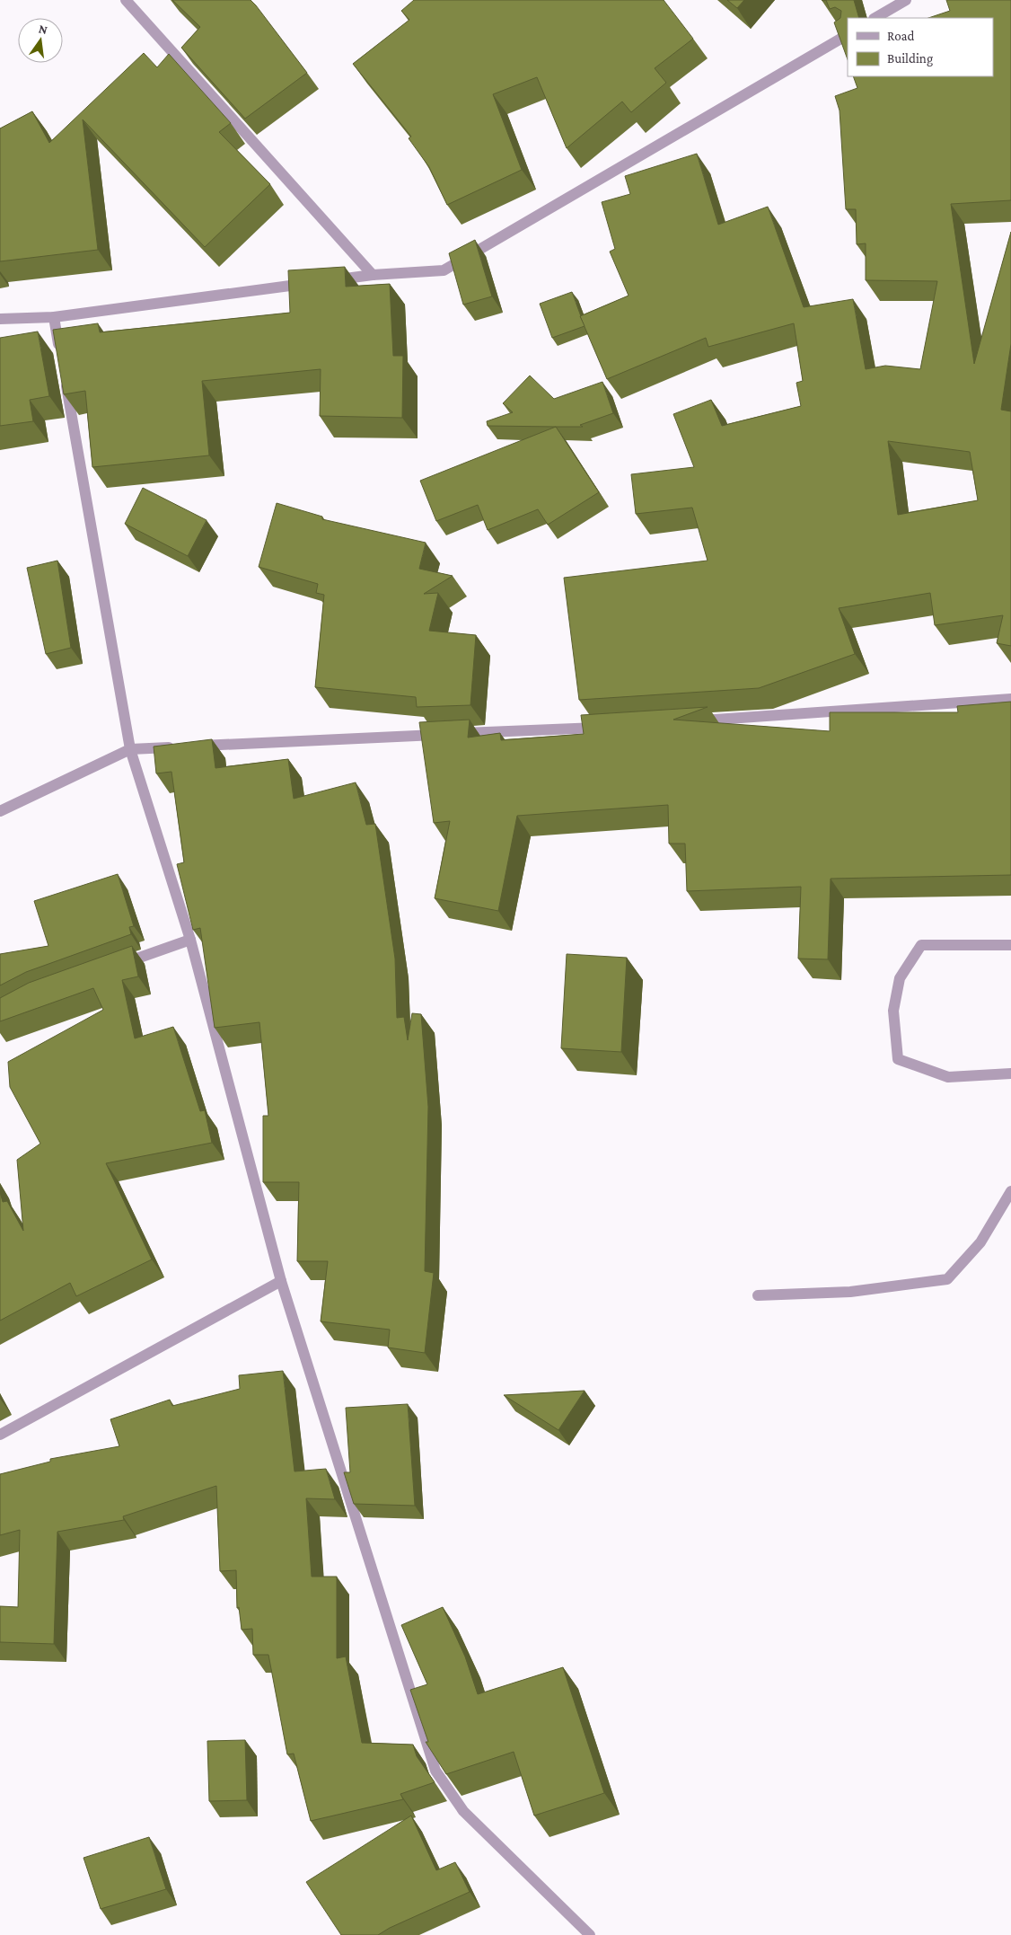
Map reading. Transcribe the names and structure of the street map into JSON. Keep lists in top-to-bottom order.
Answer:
{
  "legend": ["Road", "Building"],
  "north": "top"
}
